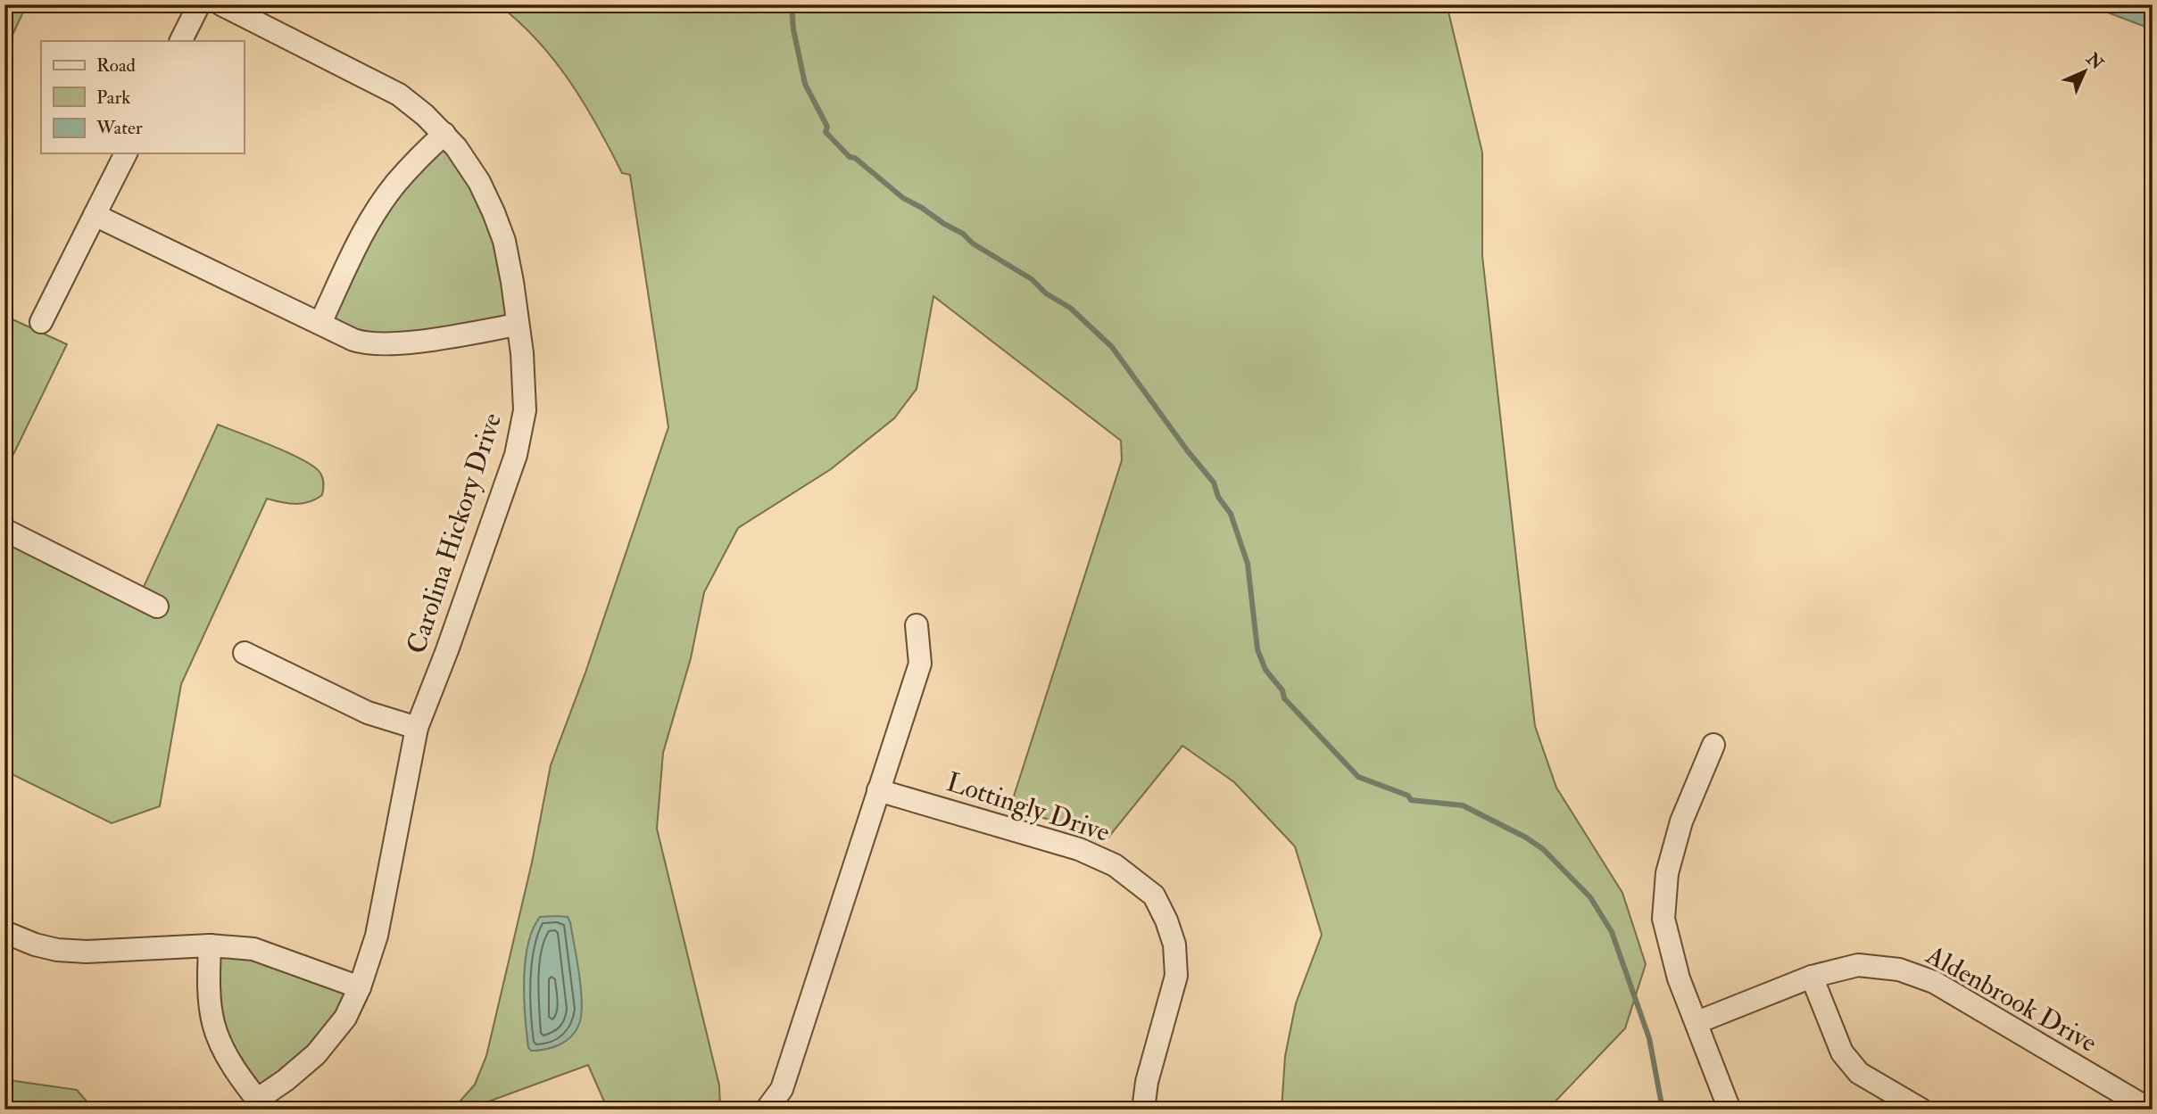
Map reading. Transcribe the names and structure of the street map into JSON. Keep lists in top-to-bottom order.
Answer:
{
  "streets": {
    "street": ["Carolina Hickory Drive", "Lottingly Drive", "Aldenbrook Drive"]
  },
  "legend": ["Road", "Park", "Water"],
  "north": "top right"
}
